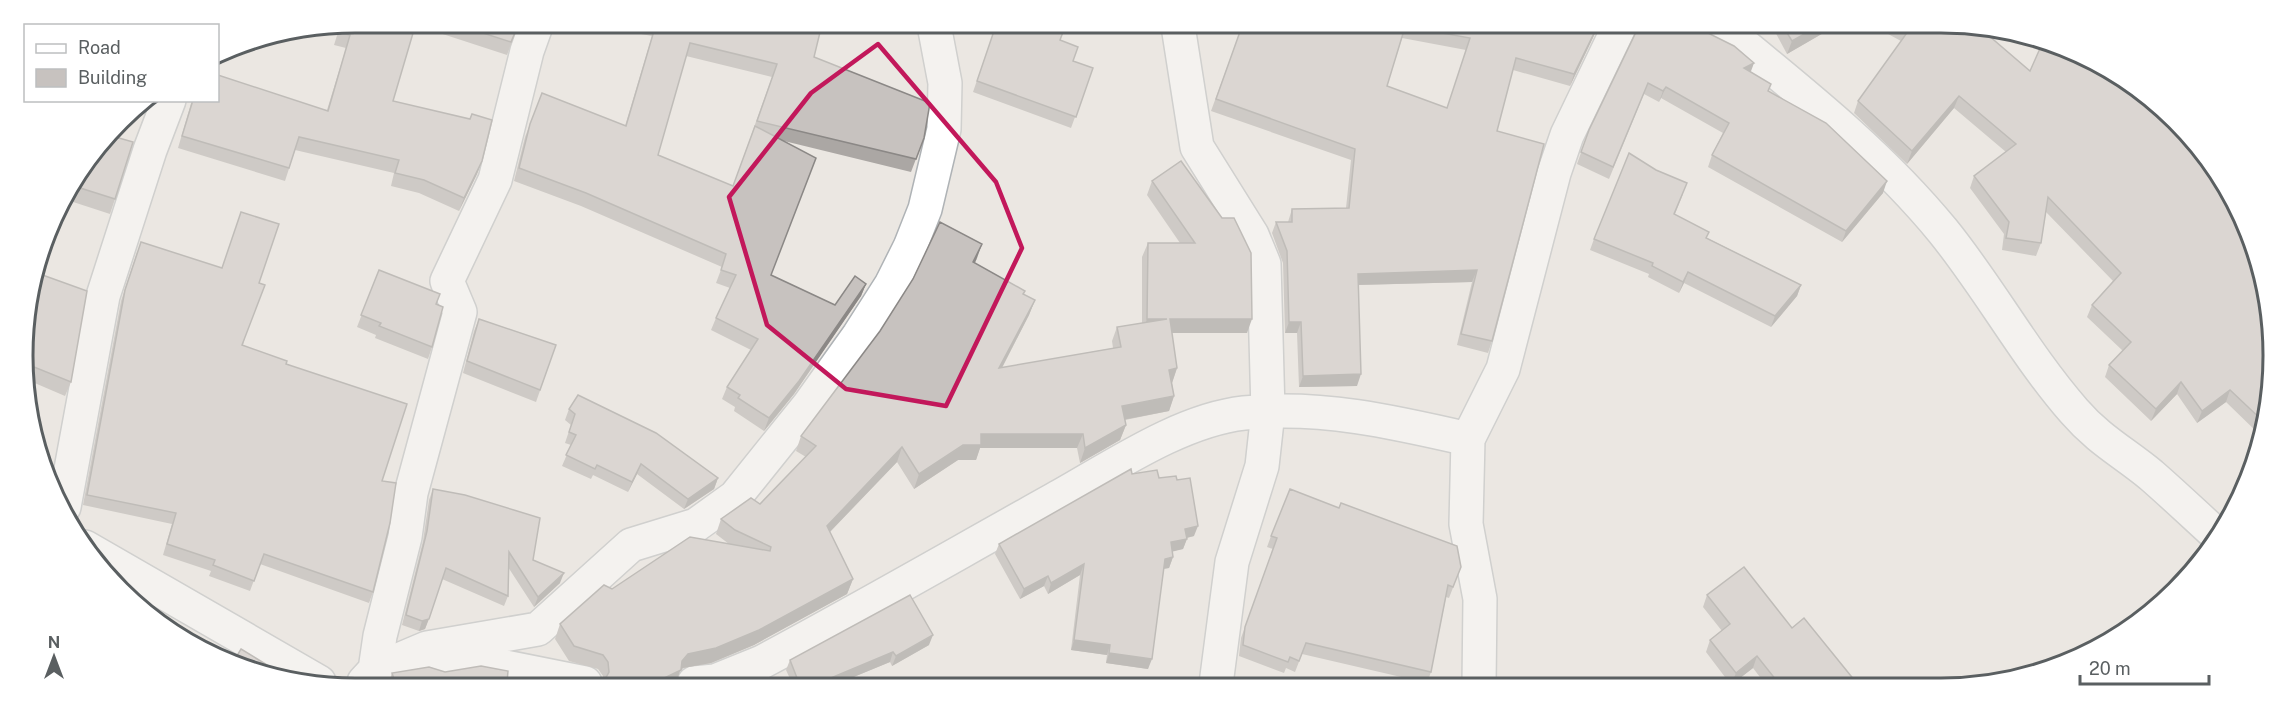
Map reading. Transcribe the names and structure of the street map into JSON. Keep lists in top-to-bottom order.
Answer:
{
  "legend": ["Road", "Building"],
  "scale_bar": "20 m",
  "north": "top"
}
